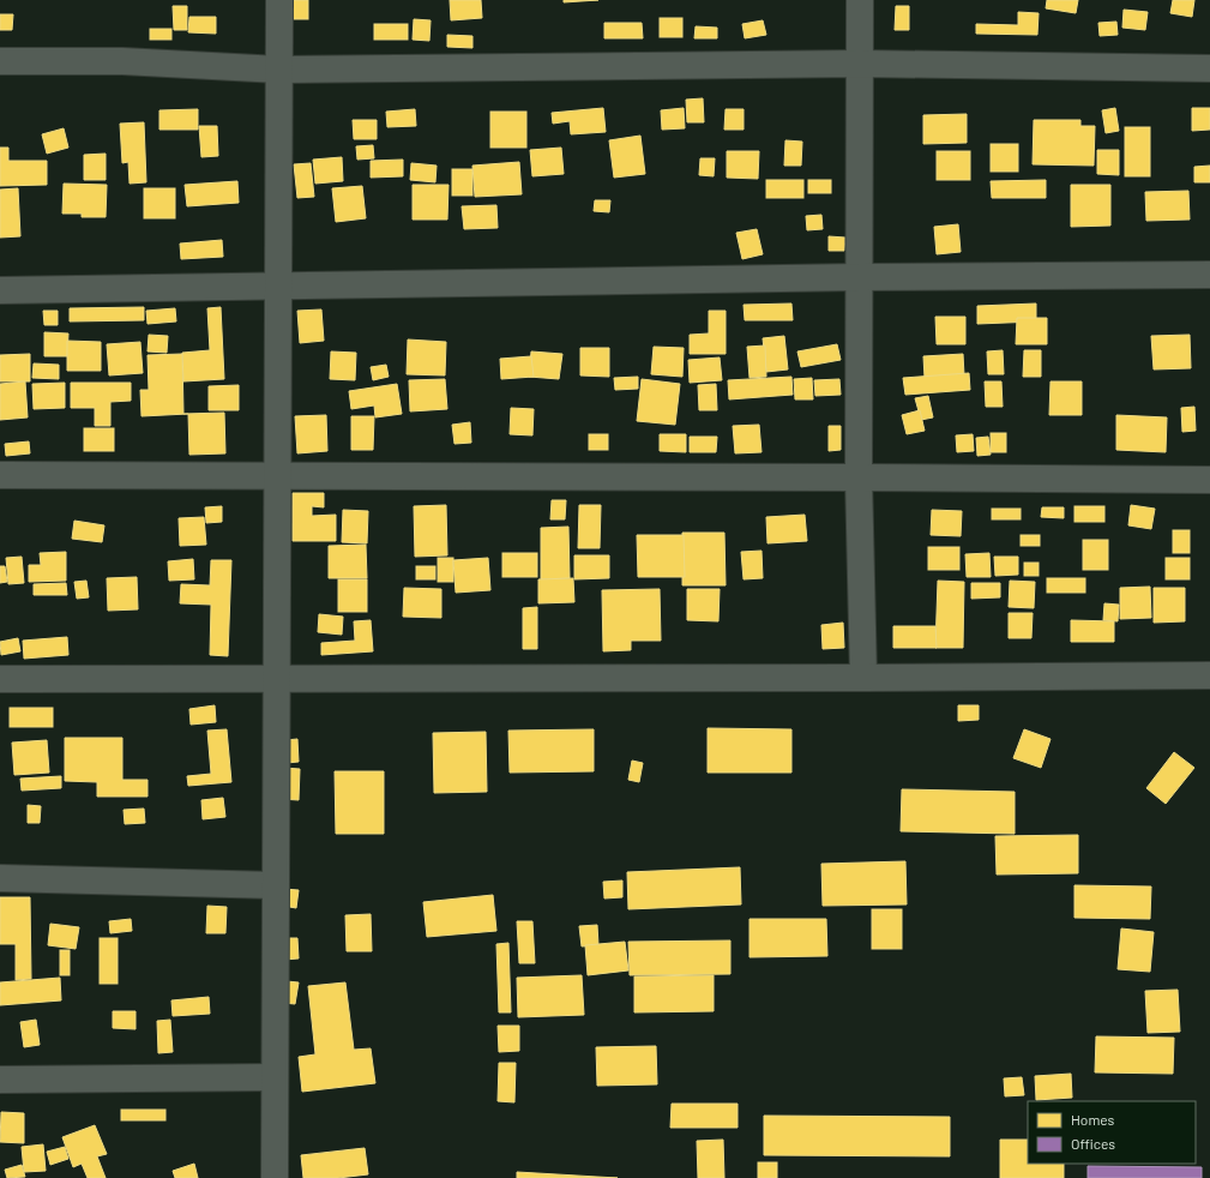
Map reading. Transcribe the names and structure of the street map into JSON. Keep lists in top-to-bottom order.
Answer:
{
  "legend": ["Homes", "Offices"]
}
